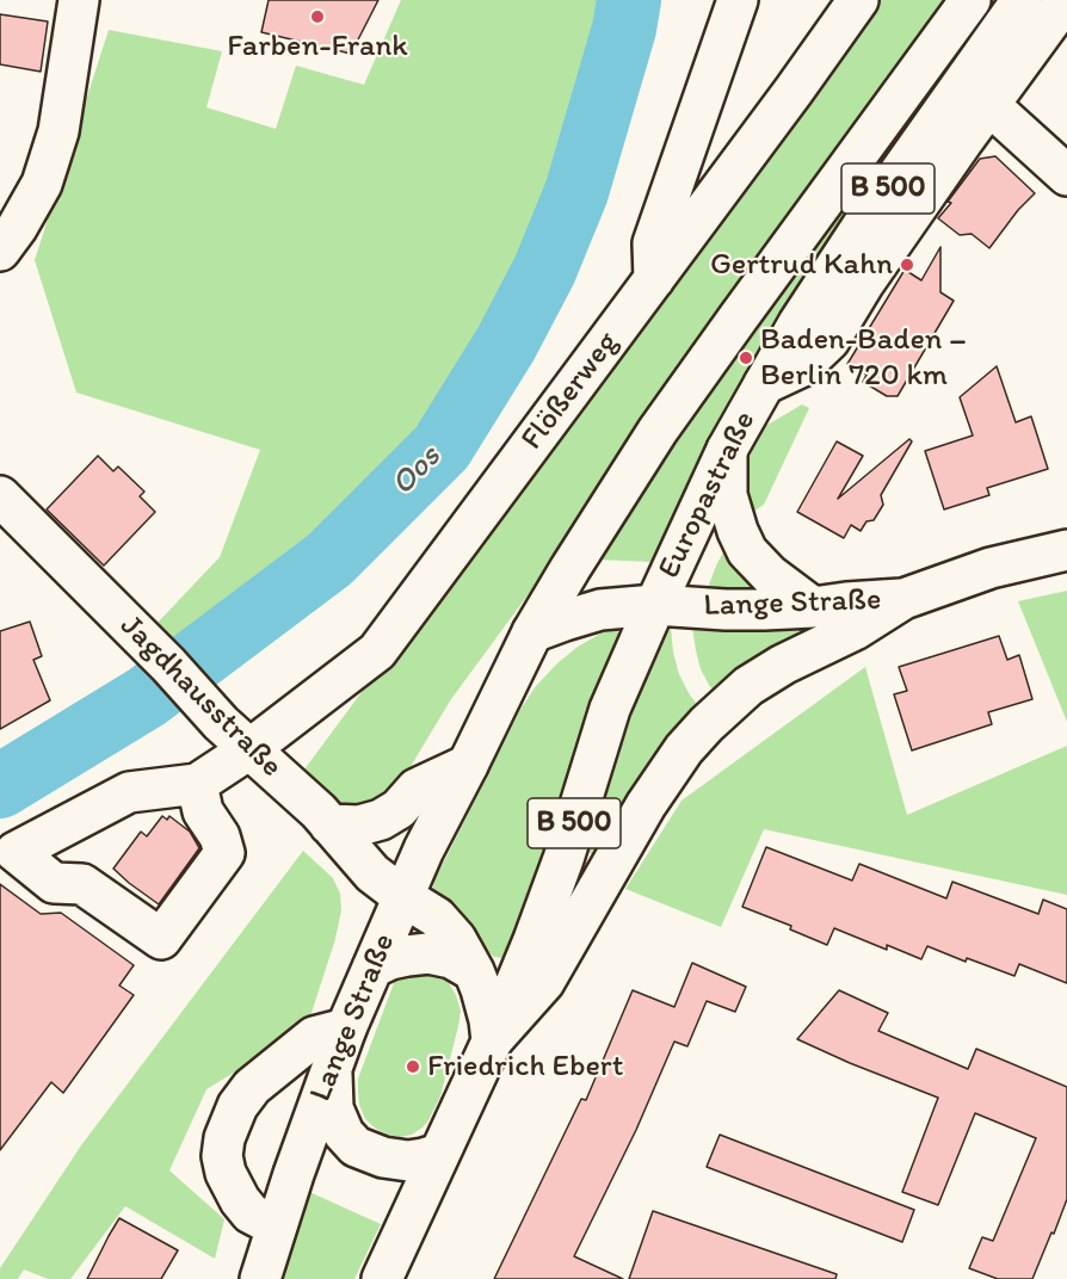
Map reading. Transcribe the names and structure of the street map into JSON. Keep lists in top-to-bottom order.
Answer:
{
  "streets": {
    "main road": [
      "B 500",
      "Flößerweg",
      "Europastraße",
      "Lange Straße",
      "Jagdhausstraße"
    ]
  },
  "crossings": [
    ["Flößerweg", "Jagdhausstraße"],
    ["Europastraße", "Lange Straße"],
    ["Europastraße", "Jagdhausstraße"],
    ["Lange Straße", "Jagdhausstraße"]
  ],
  "water": ["Oos"],
  "places": [
    "Farben-Frank",
    "Gertrud Kahn",
    "Baden-Baden – Berlin 720 km",
    "Friedrich Ebert"
  ]
}
